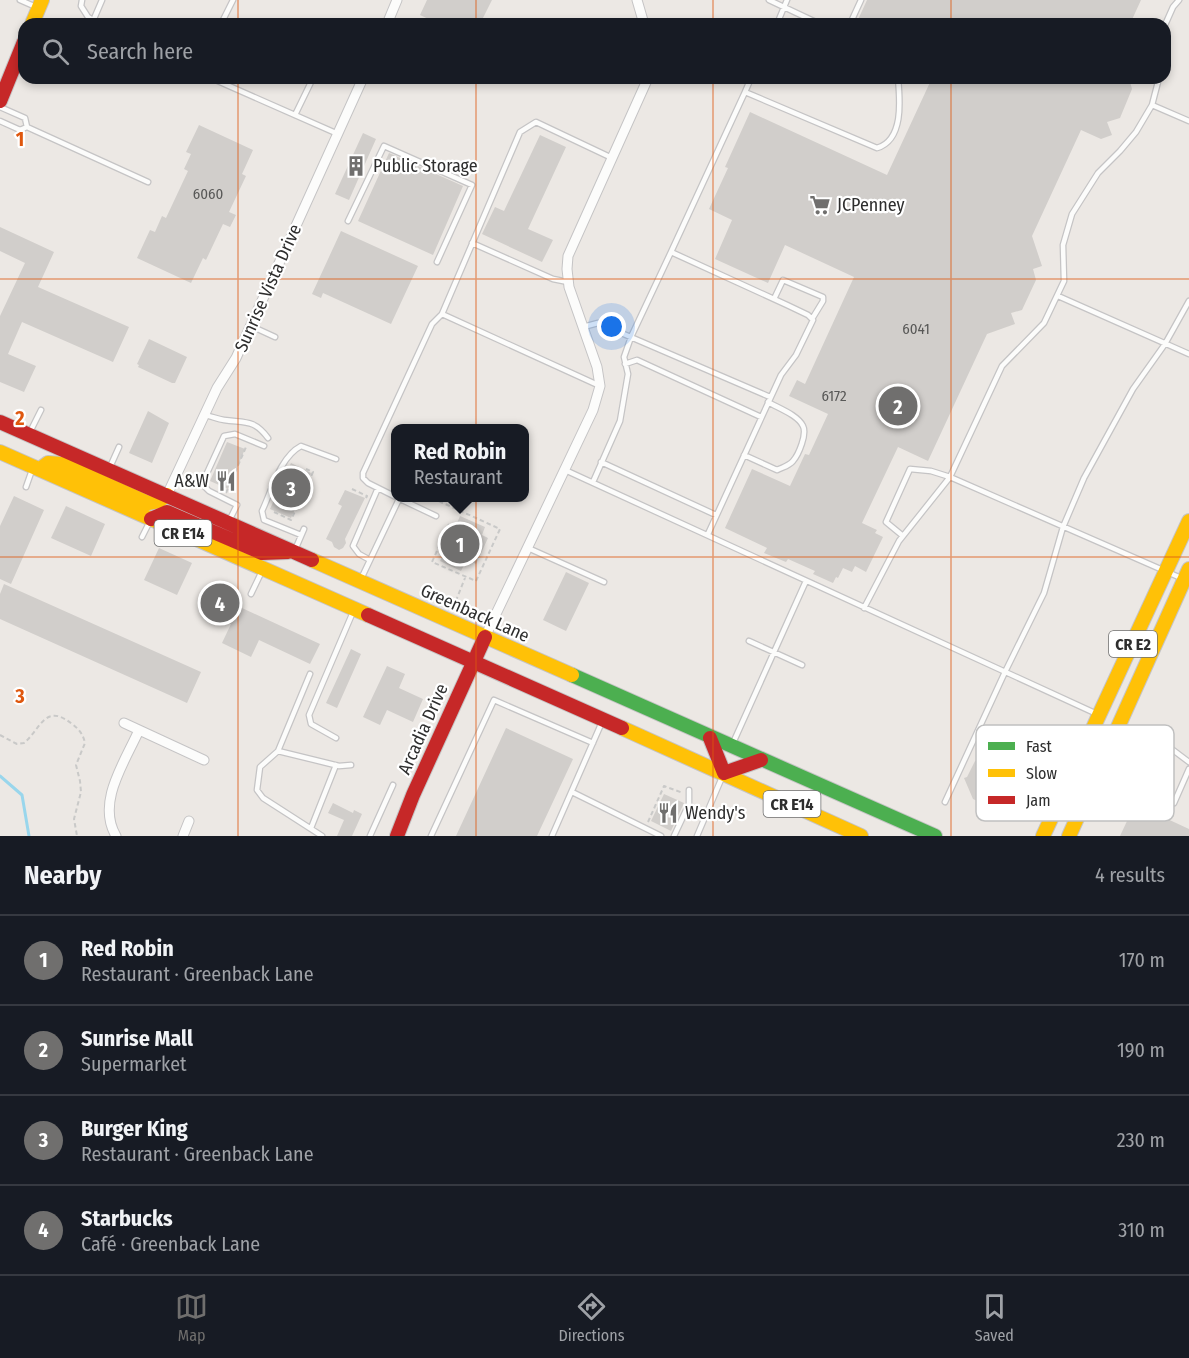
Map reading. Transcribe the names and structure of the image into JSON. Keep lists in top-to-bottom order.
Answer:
{
  "streets": {
    "main road": [
      "CR E14",
      "Greenback Lane",
      "CR E2",
      "Arcadia Drive"
    ],
    "street": ["Sunrise Vista Drive"]
  },
  "crossings": [
    ["Sunrise Vista Drive", "Greenback Lane"],
    ["CR E14", "Arcadia Drive"],
    ["Greenback Lane", "Arcadia Drive"]
  ],
  "places": {
    "building": ["Public Storage"],
    "supermarket": ["JCPenney"],
    "restaurant": ["A&W", "Wendy's"]
  },
  "house_numbers": ["6060", "6041", "6172"],
  "legend": ["Fast", "Slow", "Jam"],
  "page": {
    "search": "Search here",
    "pins": [
      "2",
      "3",
      "1",
      "4"
    ],
    "popup": ["Red Robin", "Restaurant"],
    "heading": ["Nearby", "4 results"],
    "list": [
      {
        "mark": "1",
        "name": "Red Robin",
        "note": "Restaurant · Greenback Lane",
        "value": "170 m"
      },
      {
        "mark": "2",
        "name": "Sunrise Mall",
        "note": "Supermarket",
        "value": "190 m"
      },
      {
        "mark": "3",
        "name": "Burger King",
        "note": "Restaurant · Greenback Lane",
        "value": "230 m"
      },
      {
        "mark": "4",
        "name": "Starbucks",
        "note": "Café · Greenback Lane",
        "value": "310 m"
      }
    ],
    "nav": ["Map", "Directions", "Saved"]
  },
  "grid": {
    "rows": ["1", "2", "3"]
  }
}
